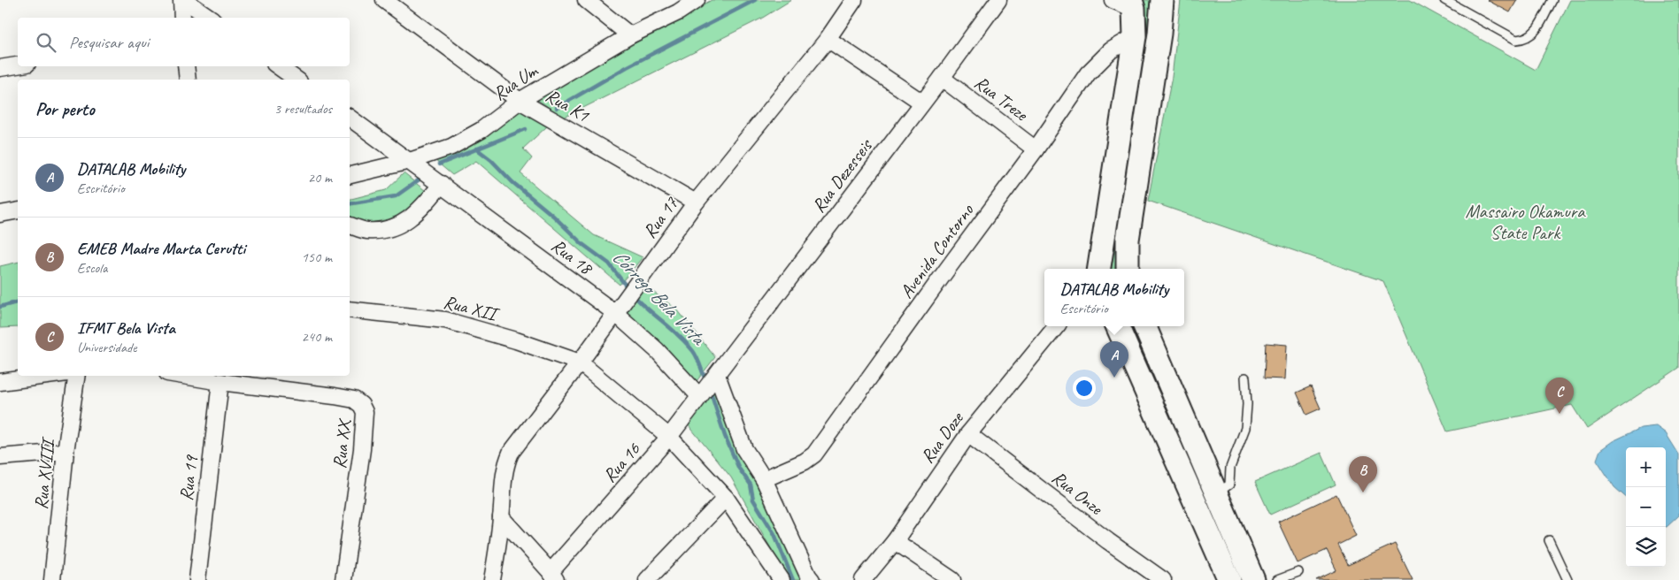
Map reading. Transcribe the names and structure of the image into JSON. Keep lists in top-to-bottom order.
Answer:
{
  "streets": {
    "street": [
      "Rua Um",
      "Rua Treze",
      "Rua K1",
      "Rua Dezesseis",
      "Rua 17",
      "Avenida Contorno",
      "Rua 18",
      "Rua XII",
      "Rua Doze",
      "Rua XX",
      "Rua 16",
      "Rua XVIII",
      "Rua 19",
      "Rua Onze"
    ]
  },
  "crossings": [
    ["Rua Um", "Rua K1"],
    ["Rua Um", "Rua 18"],
    ["Rua Treze", "Rua Dezesseis"],
    ["Rua Treze", "Avenida Contorno"],
    ["Rua K1", "Rua 17"],
    ["Rua Dezesseis", "Rua 16"],
    ["Rua 17", "Rua 18"],
    ["Rua 17", "Rua XII"],
    ["Rua 18", "Rua 16"],
    ["Rua Doze", "Rua Onze"],
    ["Rua XX", "Rua 19"]
  ],
  "water": ["Córrego Bela Vista"],
  "parks": ["Massairo Okamura State Park"],
  "page": {
    "search": "Pesquisar aqui",
    "heading": ["Por perto", "3 resultados"],
    "list": [
      {
        "mark": "A",
        "name": "DATALAB Mobility",
        "note": "Escritório",
        "value": "20 m"
      },
      {
        "mark": "B",
        "name": "EMEB Madre Marta Cerutti",
        "note": "Escola",
        "value": "150 m"
      },
      {
        "mark": "C",
        "name": "IFMT Bela Vista",
        "note": "Universidade",
        "value": "240 m"
      }
    ],
    "popup": ["DATALAB Mobility", "Escritório"],
    "pins": ["A", "C", "B"],
    "map_buttons": ["+", "−"]
  }
}
